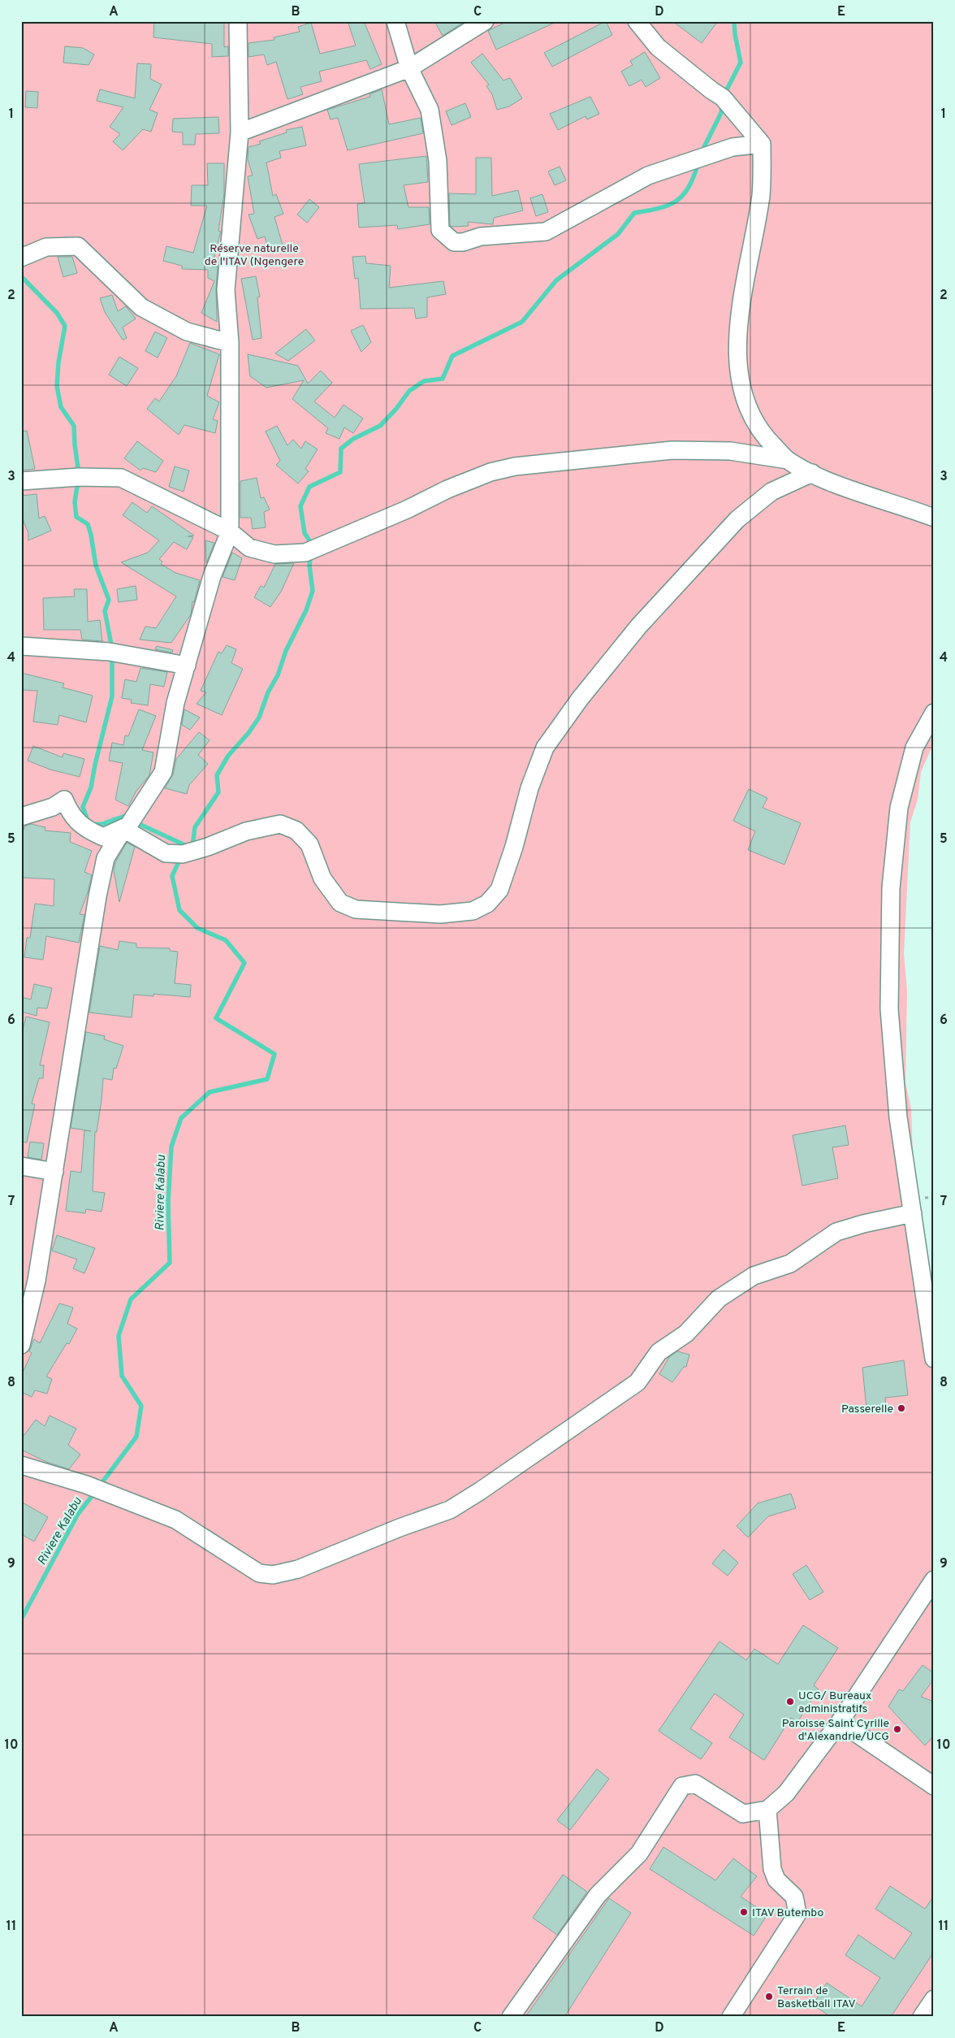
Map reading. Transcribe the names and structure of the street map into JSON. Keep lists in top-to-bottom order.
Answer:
{
  "water": ["Riviere Kalabu"],
  "parks": ["Réserve naturelle de l'ITAV (Ngengere"],
  "places": [
    "Passerelle",
    "UCG/ Bureaux administratifs",
    "Paroisse Saint Cyrille d'Alexandrie/UCG",
    "ITAV Butembo",
    "Terrain de Basketball ITAV"
  ],
  "grid": {
    "columns": [
      "A",
      "B",
      "C",
      "D",
      "E"
    ],
    "rows": [
      "1",
      "2",
      "3",
      "4",
      "5",
      "6",
      "7",
      "8",
      "9",
      "10",
      "11"
    ]
  }
}
